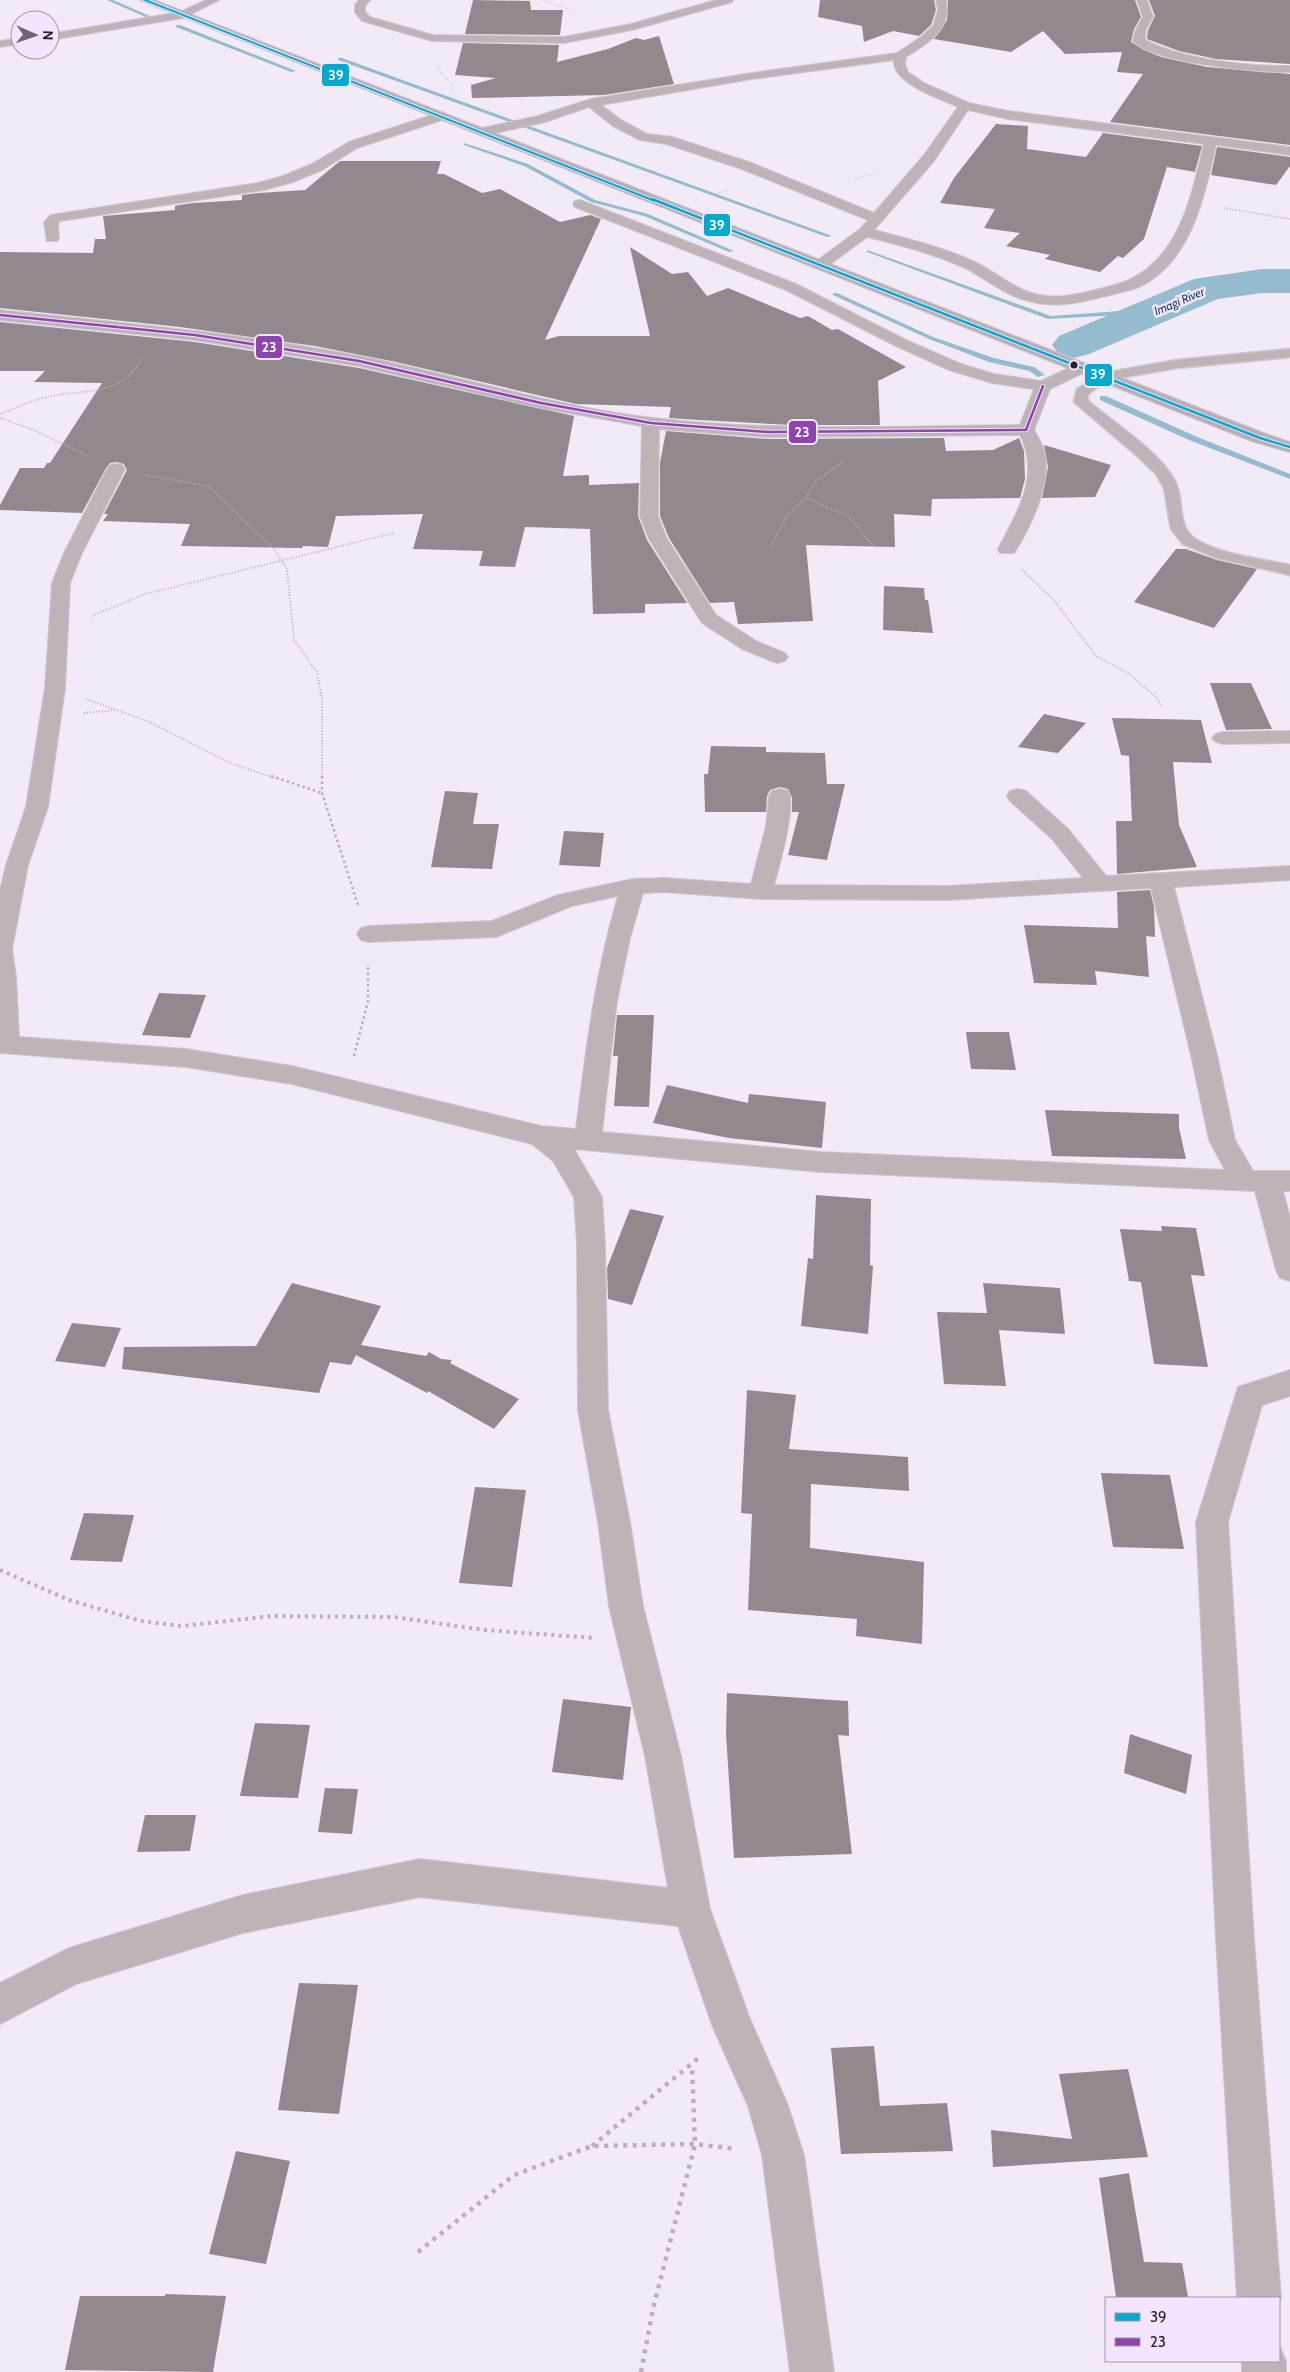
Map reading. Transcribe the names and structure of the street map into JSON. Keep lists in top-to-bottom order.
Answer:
{
  "water": ["Imagi River"],
  "lines": ["transit line 39", "transit line 23"],
  "legend": ["39", "23"],
  "north": "right"
}
